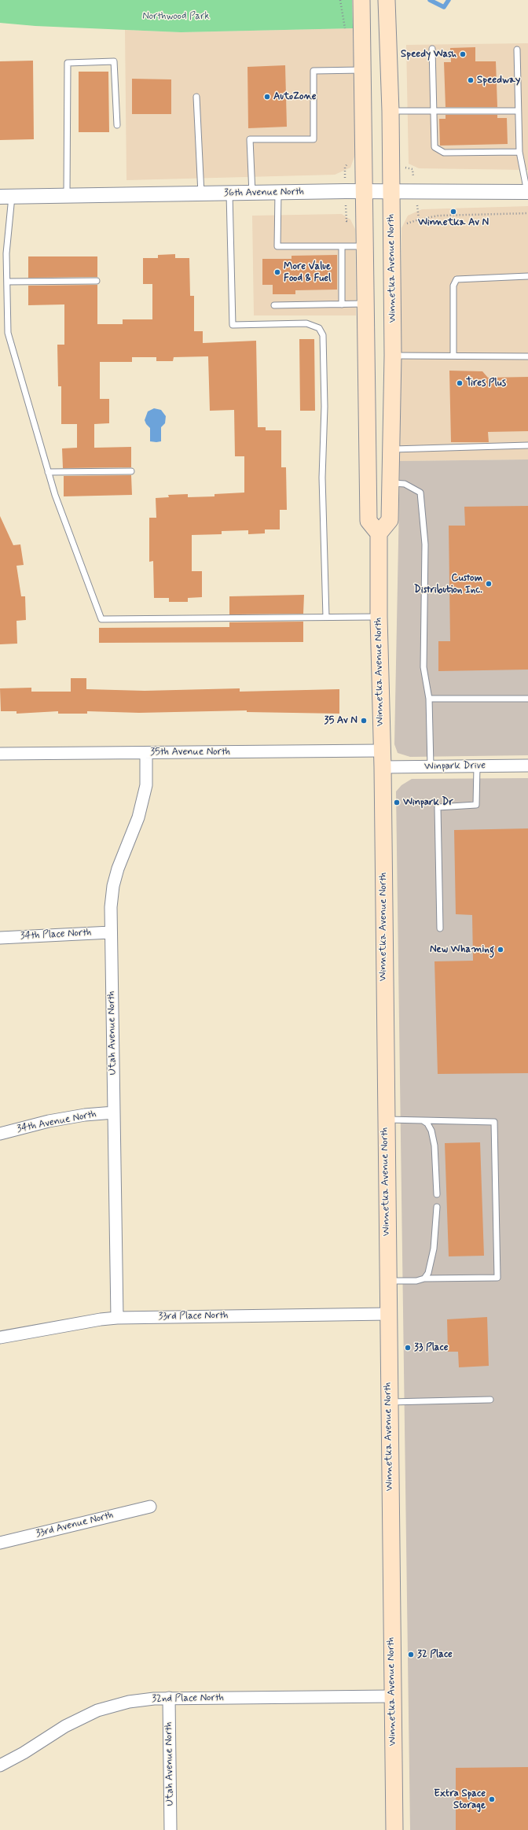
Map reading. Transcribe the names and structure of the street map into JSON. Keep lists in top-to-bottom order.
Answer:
{
  "streets": {
    "main road": ["Winnetka Avenue North"],
    "street": [
      "36th Avenue North",
      "35th Avenue North",
      "Winpark Drive",
      "34th Place North",
      "Utah Avenue North",
      "34th Avenue North",
      "33rd Place North",
      "33rd Avenue North",
      "32nd Place North"
    ]
  },
  "crossings": [
    ["36th Avenue North", "Winnetka Avenue North"],
    ["Winnetka Avenue North", "35th Avenue North"],
    ["Winnetka Avenue North", "Winpark Drive"],
    ["Winnetka Avenue North", "33rd Place North"],
    ["Winnetka Avenue North", "32nd Place North"],
    ["35th Avenue North", "Utah Avenue North"],
    ["34th Place North", "Utah Avenue North"],
    ["Utah Avenue North", "34th Avenue North"],
    ["Utah Avenue North", "33rd Place North"],
    ["Utah Avenue North", "32nd Place North"]
  ],
  "parks": ["Northwood Park"],
  "places": [
    "Speedy Wash",
    "Speedway",
    "AutoZone",
    "Winnetka Av N",
    "More Value Food & Fuel",
    "Tires Plus",
    "Custom Distribution Inc.",
    "35 Av N",
    "Winpark Dr",
    "New Whaming",
    "33 Place",
    "32 Place",
    "Extra Space Storage"
  ]
}
